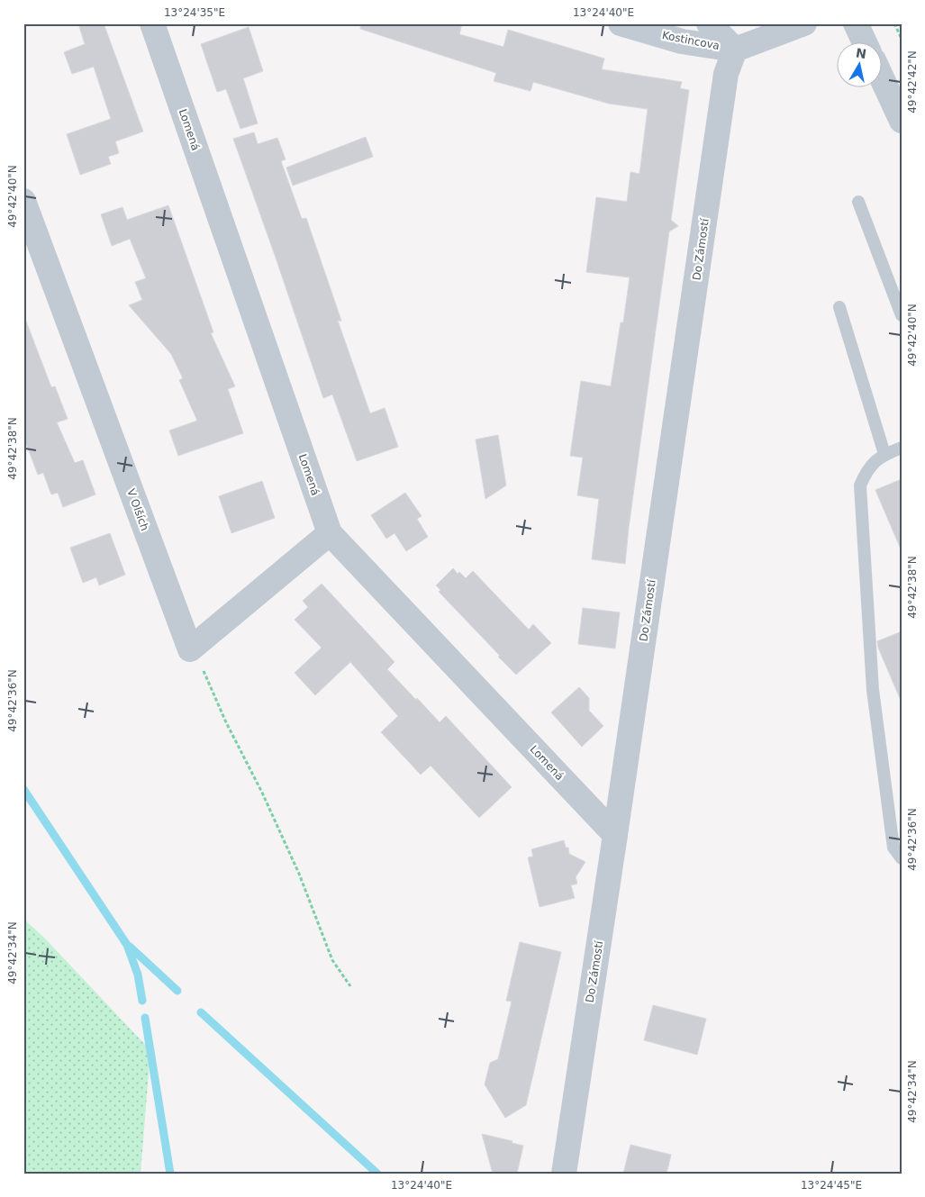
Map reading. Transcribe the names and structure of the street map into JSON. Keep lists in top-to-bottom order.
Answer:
{
  "streets": {
    "street": [
      "Kostincova",
      "Lomená",
      "Do Zámostí",
      "V Olších"
    ]
  },
  "crossings": [
    ["Kostincova", "Do Zámostí"],
    ["Lomená", "Do Zámostí"]
  ],
  "north": "top",
  "coordinates": [
    "13°24'35\"E",
    "13°24'40\"E",
    "49°42'42\"N",
    "49°42'40\"N",
    "49°42'38\"N",
    "49°42'36\"N",
    "49°42'34\"N",
    "13°24'45\"E"
  ]
}
